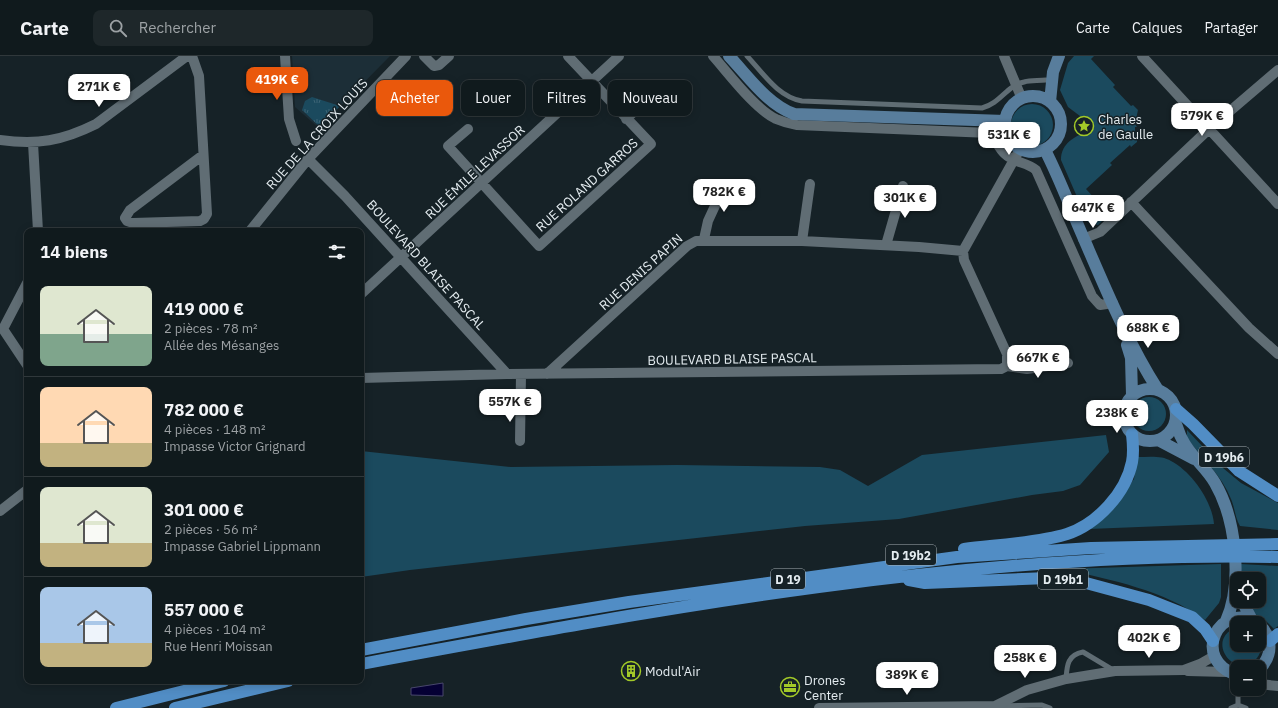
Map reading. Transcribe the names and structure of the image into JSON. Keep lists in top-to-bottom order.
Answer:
{
  "streets": {
    "main road": [
      "D 19b6",
      "D 19b2",
      "D 19",
      "D 19b1"
    ],
    "street": [
      "RUE DE LA CROIX LOUIS",
      "RUE ÉMILE LEVASSOR",
      "RUE ROLAND GARROS",
      "BOULEVARD BLAISE PASCAL",
      "RUE DENIS PAPIN"
    ]
  },
  "crossings": [
    ["RUE DE LA CROIX LOUIS", "BOULEVARD BLAISE PASCAL"],
    ["RUE ÉMILE LEVASSOR", "RUE ROLAND GARROS"],
    ["RUE ÉMILE LEVASSOR", "BOULEVARD BLAISE PASCAL"],
    ["BOULEVARD BLAISE PASCAL", "RUE DENIS PAPIN"],
    ["D 19b6", "D 19b2"],
    ["D 19b2", "D 19"],
    ["D 19", "D 19b1"]
  ],
  "places": {
    "place": ["Charles de Gaulle"],
    "building": ["Modul'Air"],
    "office": ["Drones Center"]
  },
  "page": {
    "header": "Carte",
    "search": "Rechercher",
    "nav": ["Carte", "Calques", "Partager"],
    "price": [
      "419K €",
      "271K €",
      "579K €",
      "531K €",
      "782K €",
      "301K €",
      "647K €",
      "688K €",
      "667K €",
      "557K €",
      "238K €",
      "402K €",
      "258K €",
      "389K €"
    ],
    "chip": [
      "Acheter",
      "Louer",
      "Filtres",
      "Nouveau"
    ],
    "heading": "14 biens",
    "list": [
      {
        "name": "419 000 €",
        "note": "2 pièces · 78 m² · Allée des Mésanges"
      },
      {
        "name": "782 000 €",
        "note": "4 pièces · 148 m² · Impasse Victor Grignard"
      },
      {
        "name": "301 000 €",
        "note": "2 pièces · 56 m² · Impasse Gabriel Lippmann"
      },
      {
        "name": "557 000 €",
        "note": "4 pièces · 104 m² · Rue Henri Moissan"
      }
    ],
    "map_buttons": ["+", "−"]
  }
}
